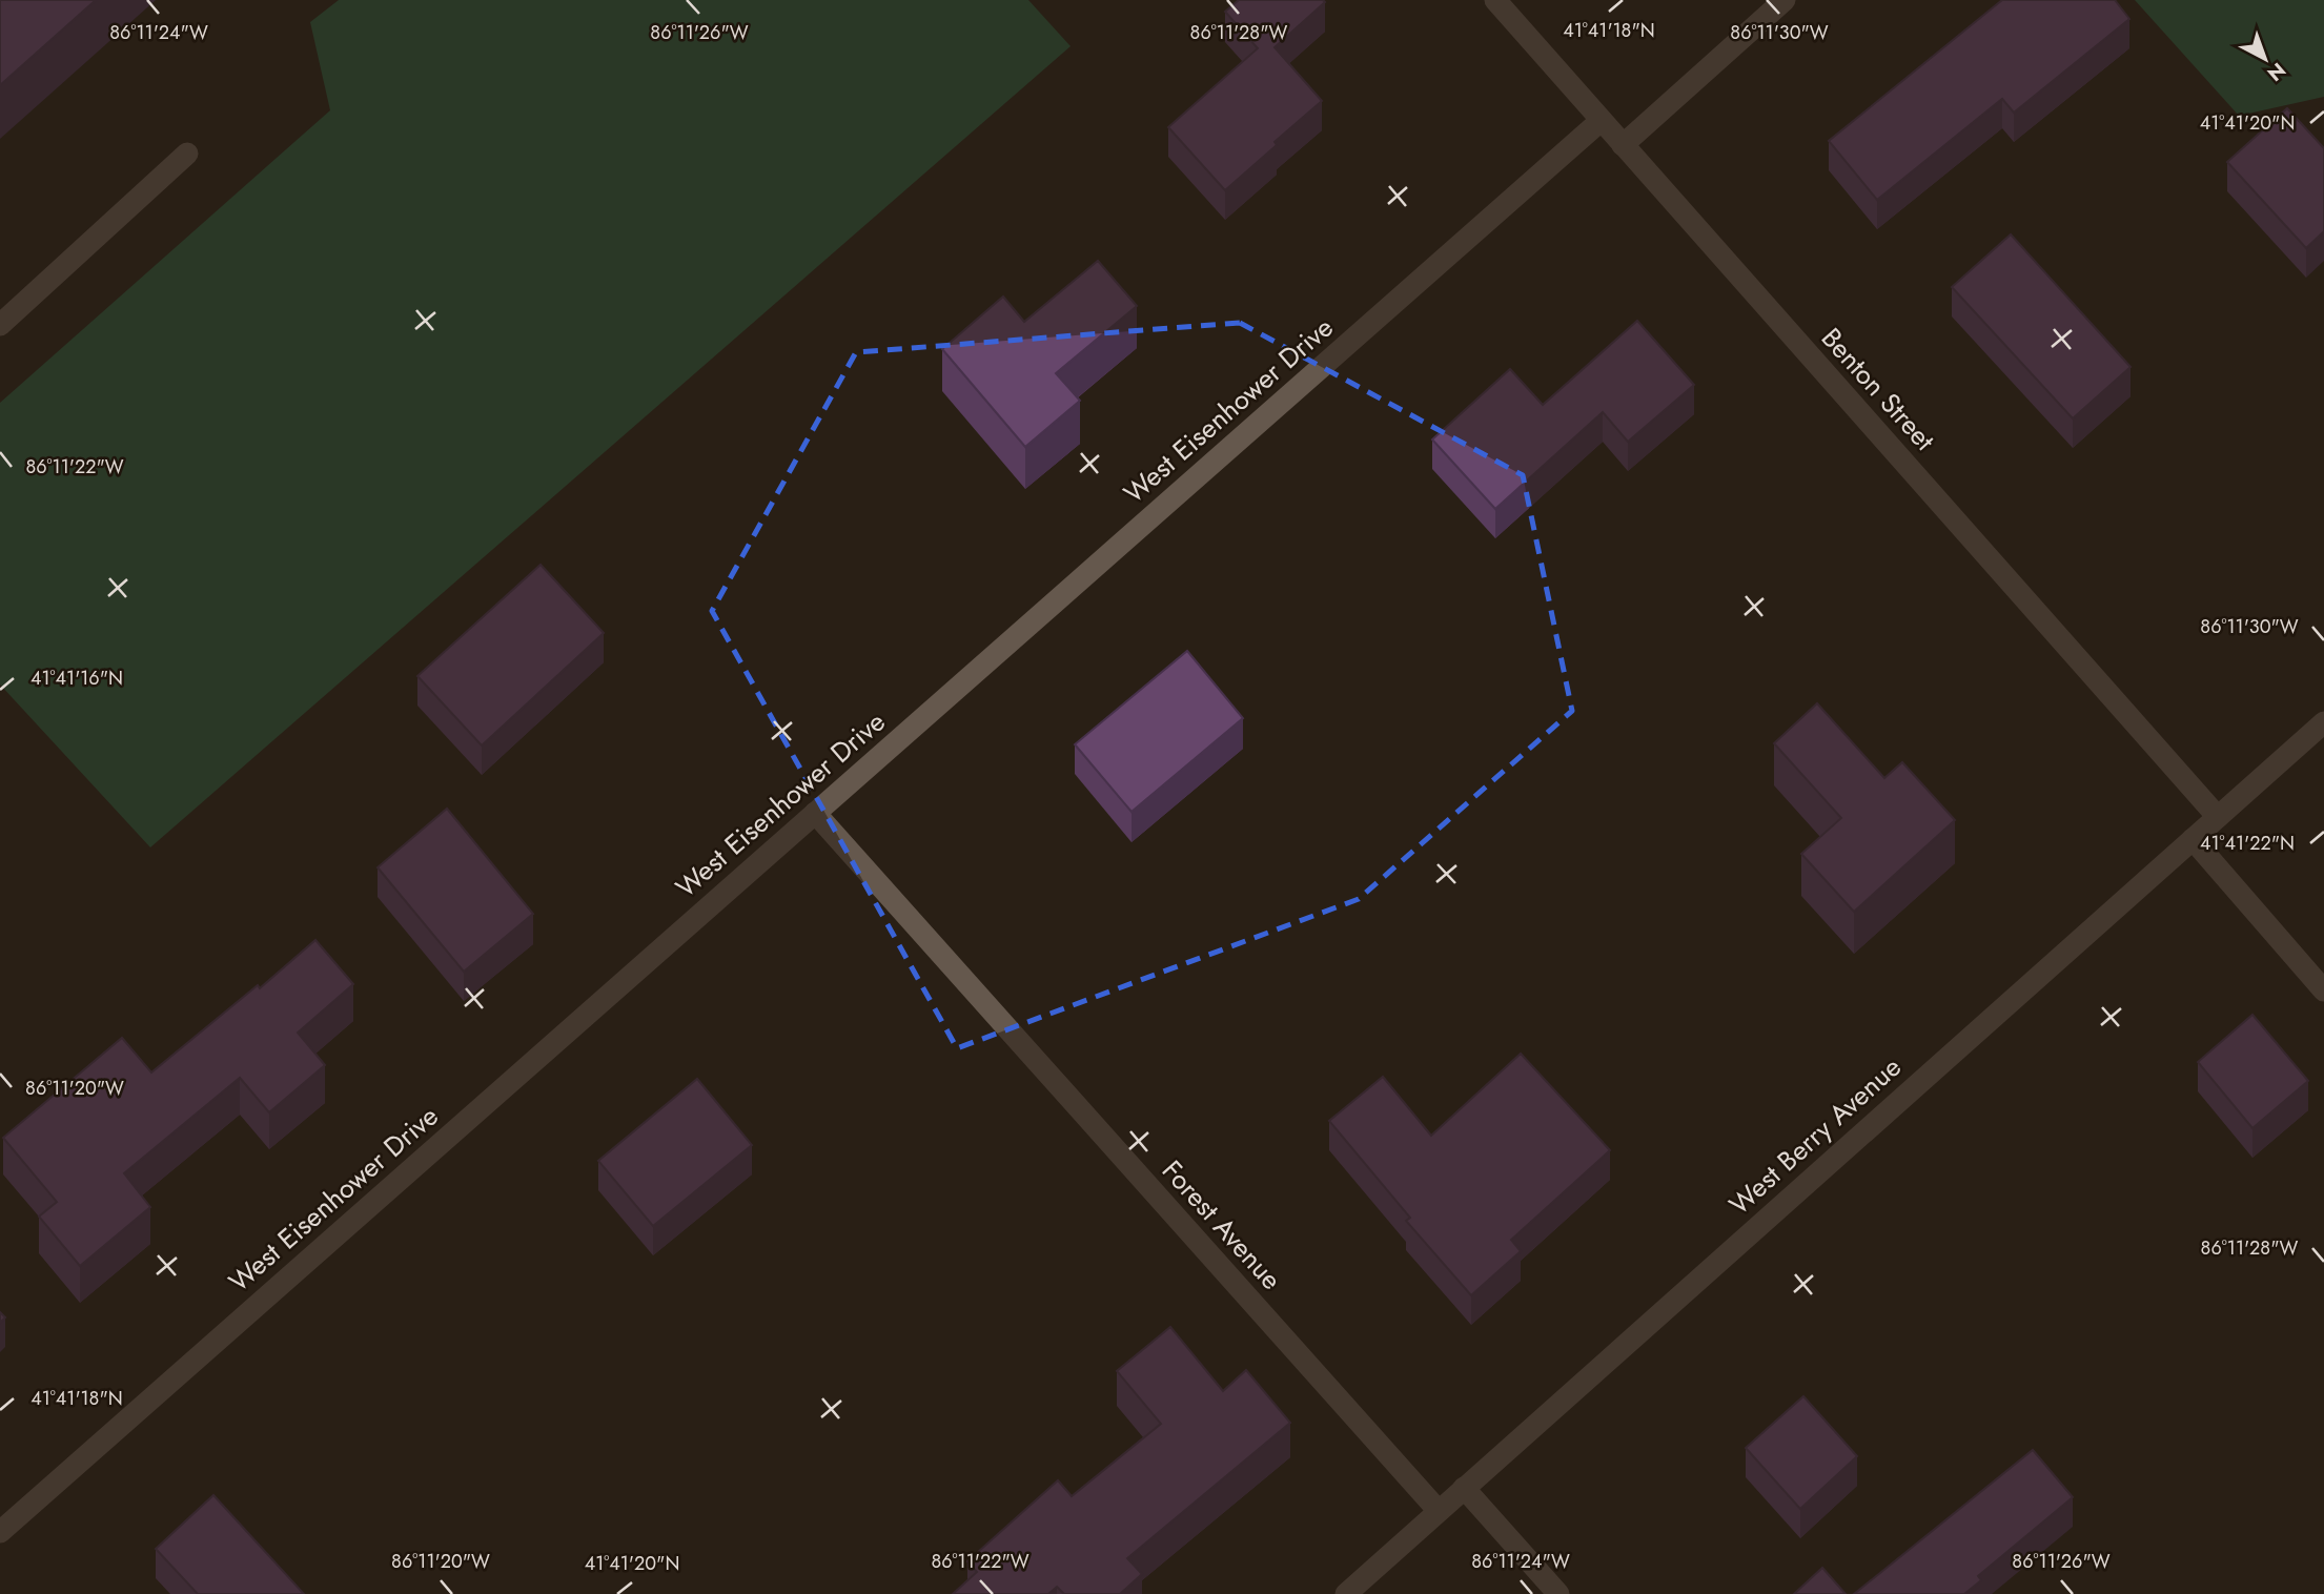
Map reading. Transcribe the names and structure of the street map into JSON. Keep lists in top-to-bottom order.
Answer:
{
  "streets": {
    "street": [
      "Benton Street",
      "West Eisenhower Drive",
      "West Berry Avenue",
      "Forest Avenue"
    ]
  },
  "crossings": [
    ["Benton Street", "West Eisenhower Drive"],
    ["Benton Street", "West Berry Avenue"],
    ["West Eisenhower Drive", "Forest Avenue"],
    ["West Berry Avenue", "Forest Avenue"]
  ],
  "north": "bottom right",
  "coordinates": [
    "41°41'18\"N",
    "86°11'24\"W",
    "86°11'28\"W",
    "86°11'26\"W",
    "86°11'30\"W",
    "41°41'20\"N",
    "86°11'22\"W",
    "41°41'16\"N",
    "41°41'22\"N",
    "86°11'20\"W"
  ]
}
